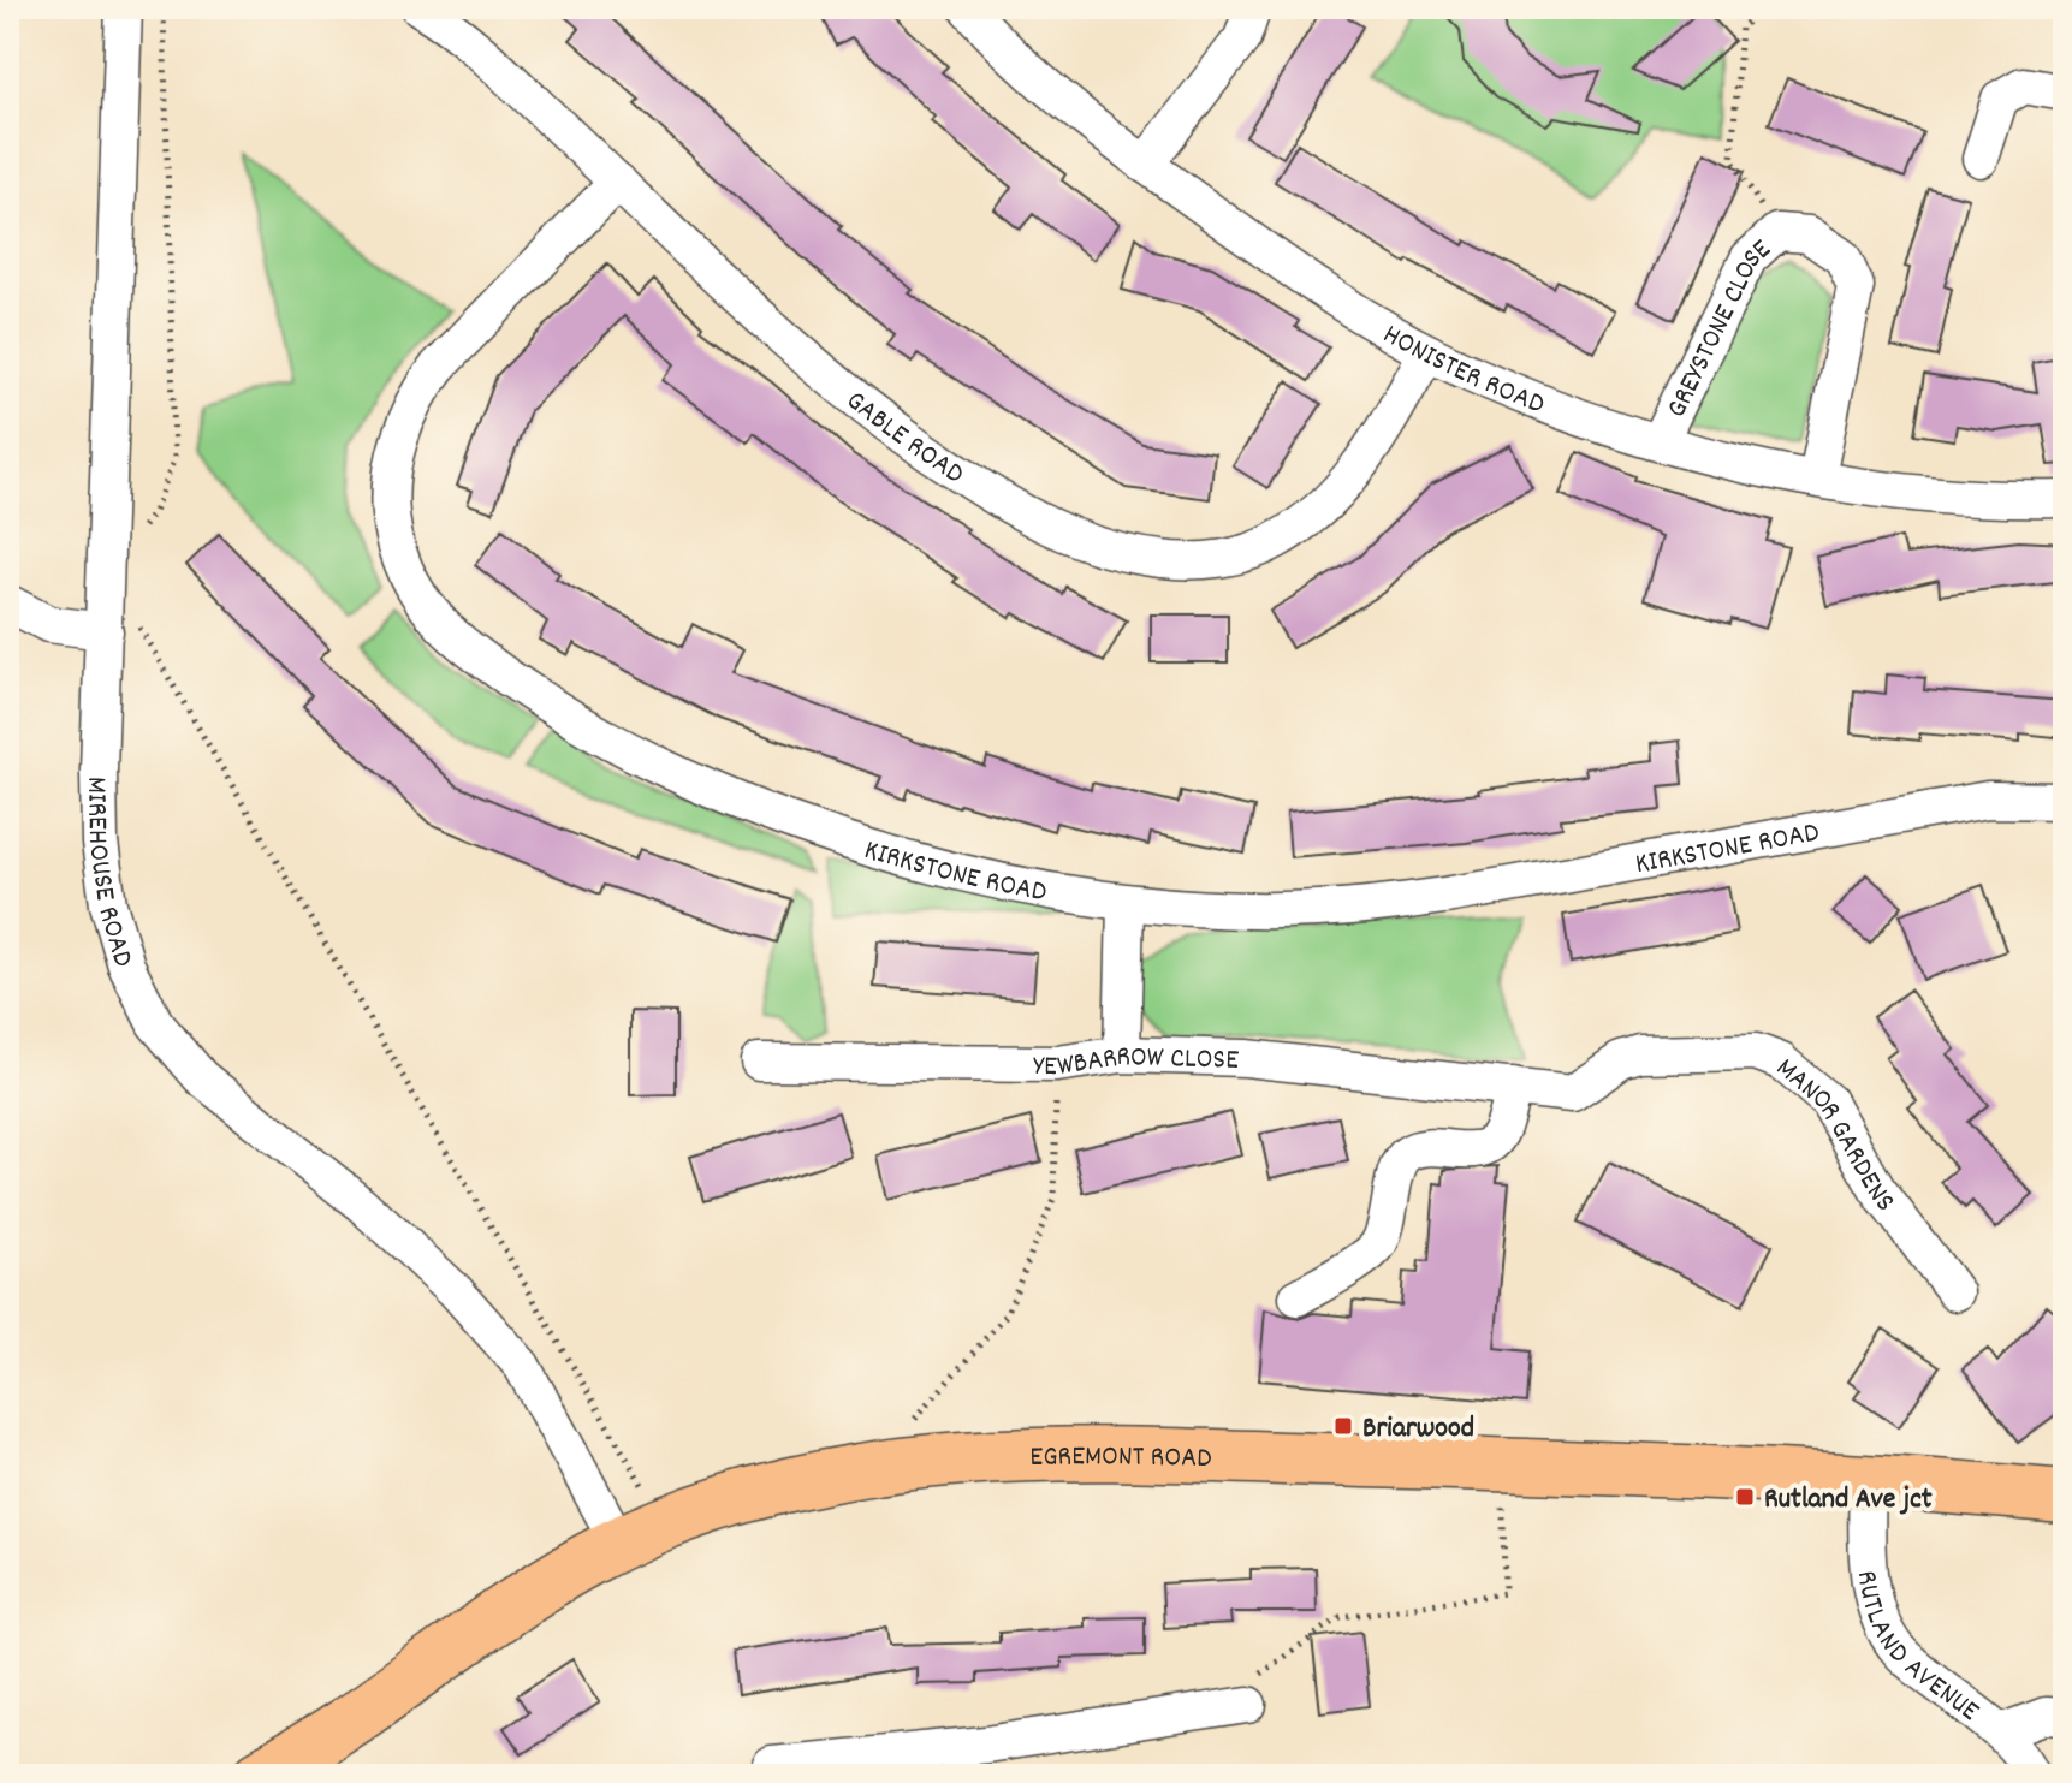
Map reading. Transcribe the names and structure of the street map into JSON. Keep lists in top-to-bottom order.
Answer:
{
  "streets": {
    "highway": ["EGREMONT ROAD"],
    "street": [
      "GREYSTONE CLOSE",
      "HONISTER ROAD",
      "GABLE ROAD",
      "KIRKSTONE ROAD",
      "MIREHOUSE ROAD",
      "YEWBARROW CLOSE",
      "MANOR GARDENS",
      "RUTLAND AVENUE"
    ]
  },
  "crossings": [
    ["GREYSTONE CLOSE", "HONISTER ROAD"],
    ["HONISTER ROAD", "GABLE ROAD"],
    ["GABLE ROAD", "KIRKSTONE ROAD"],
    ["MIREHOUSE ROAD", "EGREMONT ROAD"],
    ["YEWBARROW CLOSE", "MANOR GARDENS"],
    ["EGREMONT ROAD", "RUTLAND AVENUE"]
  ],
  "places": {
    "transit": ["Briarwood", "Rutland Ave jct"]
  }
}
